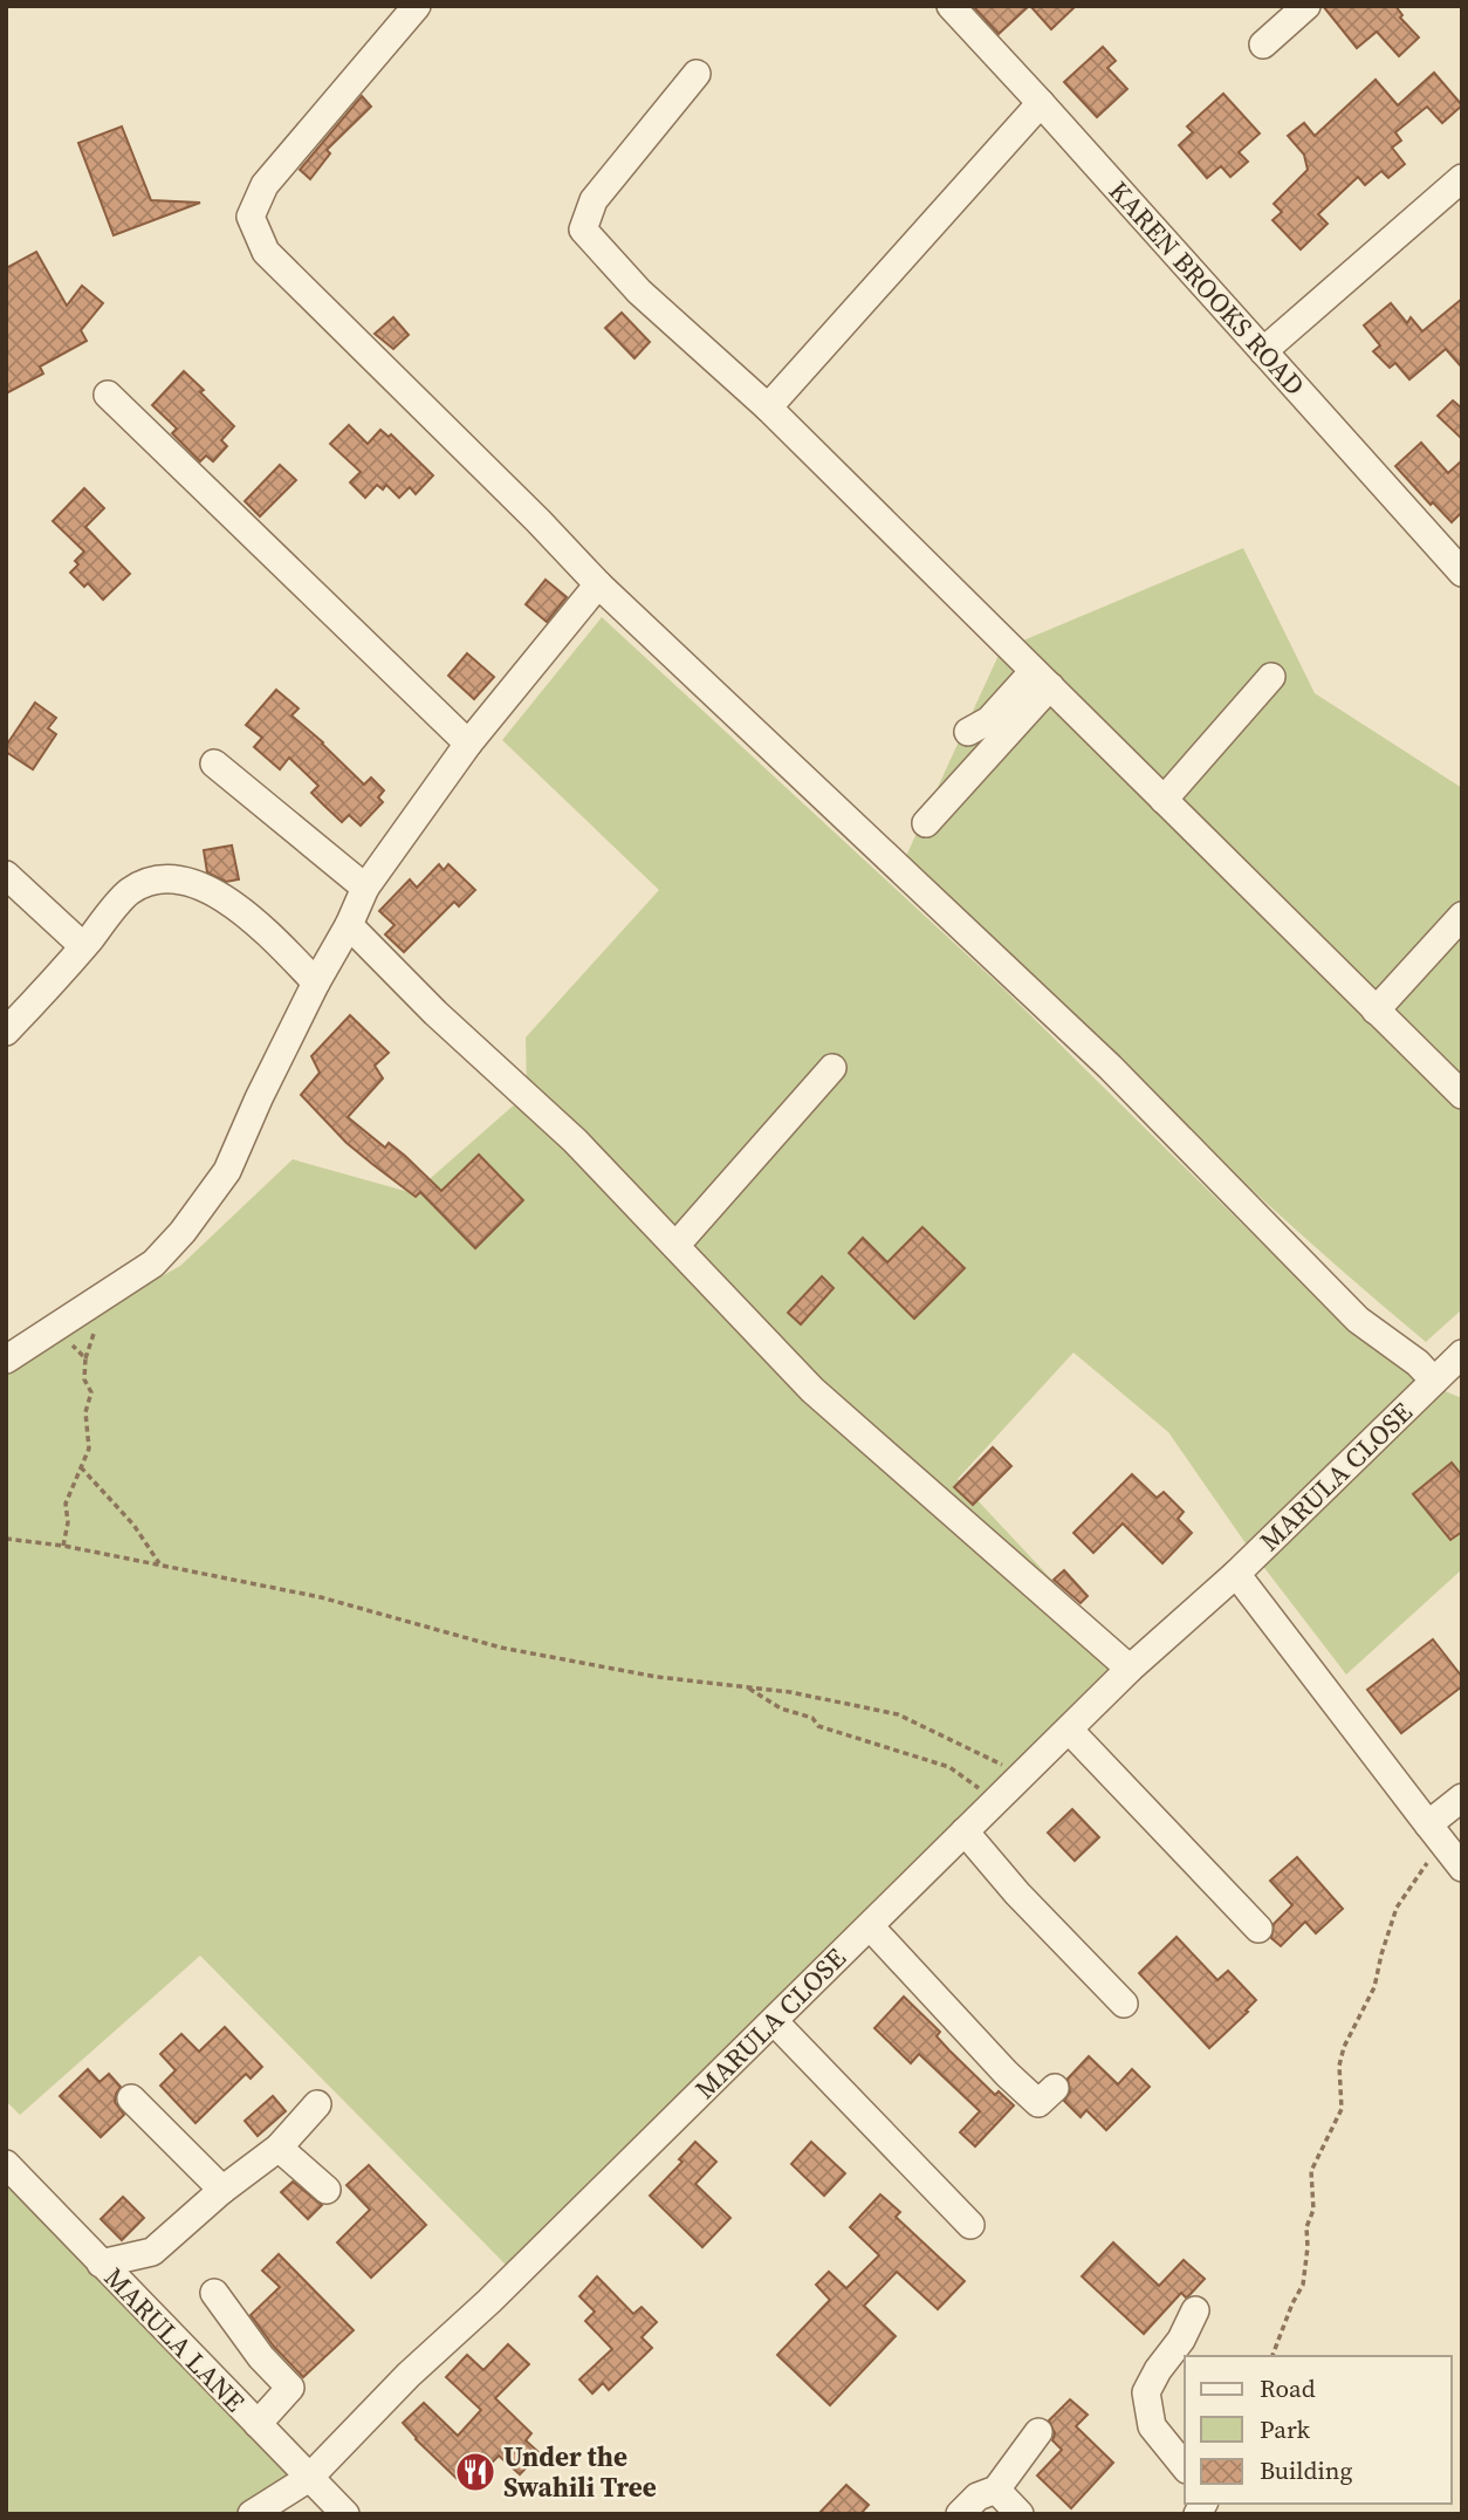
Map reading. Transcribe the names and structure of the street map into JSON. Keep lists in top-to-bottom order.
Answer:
{
  "streets": {
    "street": ["KAREN BROOKS ROAD", "MARULA CLOSE", "MARULA LANE"]
  },
  "crossings": [
    ["MARULA CLOSE", "MARULA LANE"]
  ],
  "places": {
    "restaurant": ["Under the Swahili Tree"]
  },
  "legend": ["Road", "Park", "Building"]
}
